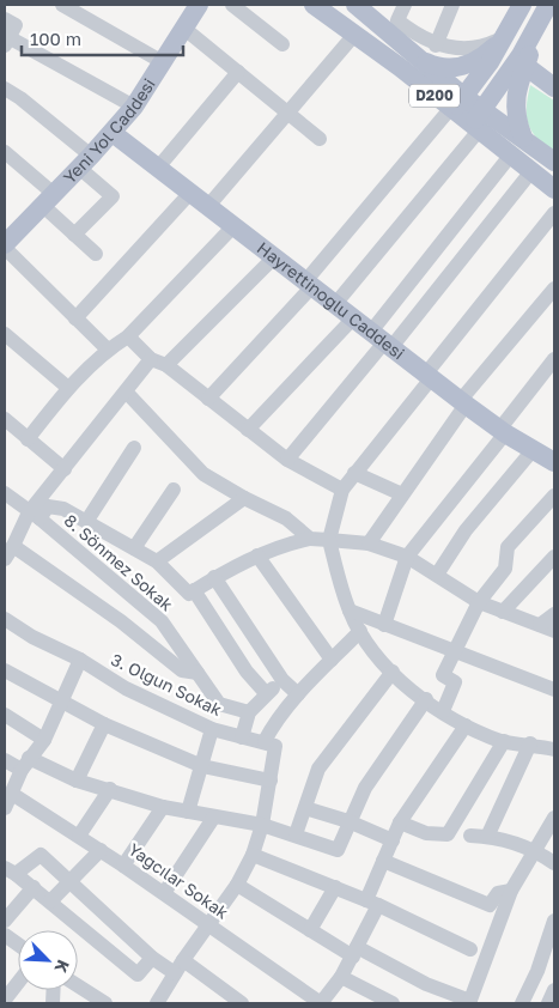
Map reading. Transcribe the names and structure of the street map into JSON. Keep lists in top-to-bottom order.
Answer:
{
  "streets": {
    "main road": ["D200", "Yeni Yol Caddesi", "Hayrettinoğlu Caddesi"],
    "street": ["8. Sönmez Sokak", "3. Olgun Sokak", "Yağcılar Sokak"]
  },
  "crossings": [
    ["Yeni Yol Caddesi", "Hayrettinoğlu Caddesi"]
  ],
  "scale_bar": "100 m",
  "north": "bottom right"
}
